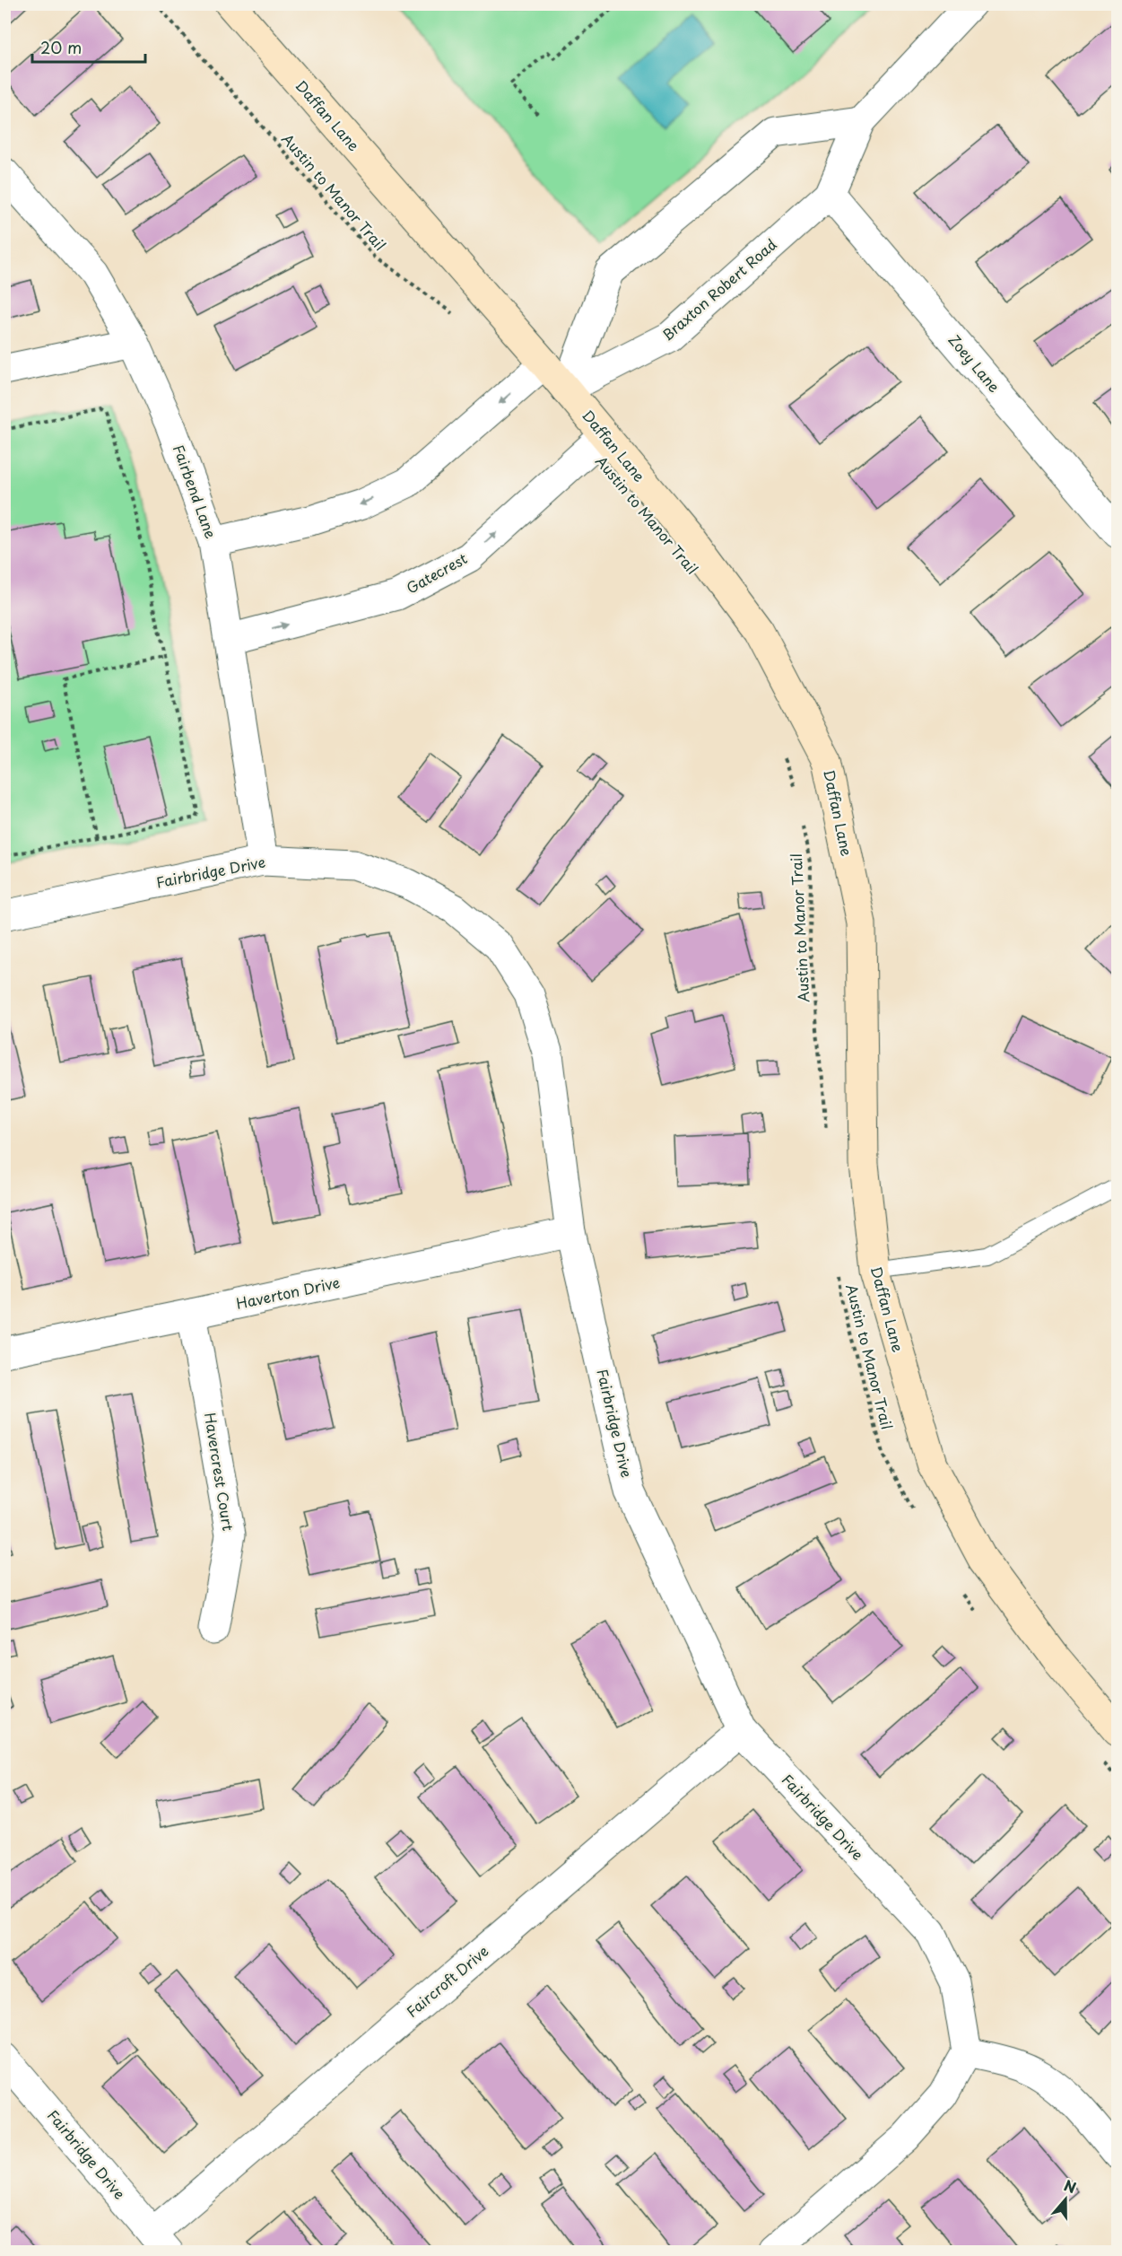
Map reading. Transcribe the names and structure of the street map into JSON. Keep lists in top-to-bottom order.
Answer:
{
  "streets": {
    "street": [
      "Daffan Lane",
      "Braxton Robert Road",
      "Zoey Lane",
      "Fairbend Lane",
      "Gatecrest",
      "Fairbridge Drive",
      "Haverton Drive",
      "Havercrest Court",
      "Faircroft Drive"
    ],
    "path": ["Austin to Manor Trail"]
  },
  "crossings": [
    ["Daffan Lane", "Braxton Robert Road"],
    ["Daffan Lane", "Gatecrest"],
    ["Braxton Robert Road", "Zoey Lane"],
    ["Fairbend Lane", "Gatecrest"],
    ["Fairbend Lane", "Fairbridge Drive"],
    ["Fairbridge Drive", "Haverton Drive"],
    ["Fairbridge Drive", "Faircroft Drive"],
    ["Haverton Drive", "Havercrest Court"]
  ],
  "scale_bar": "20 m",
  "north": "top"
}
